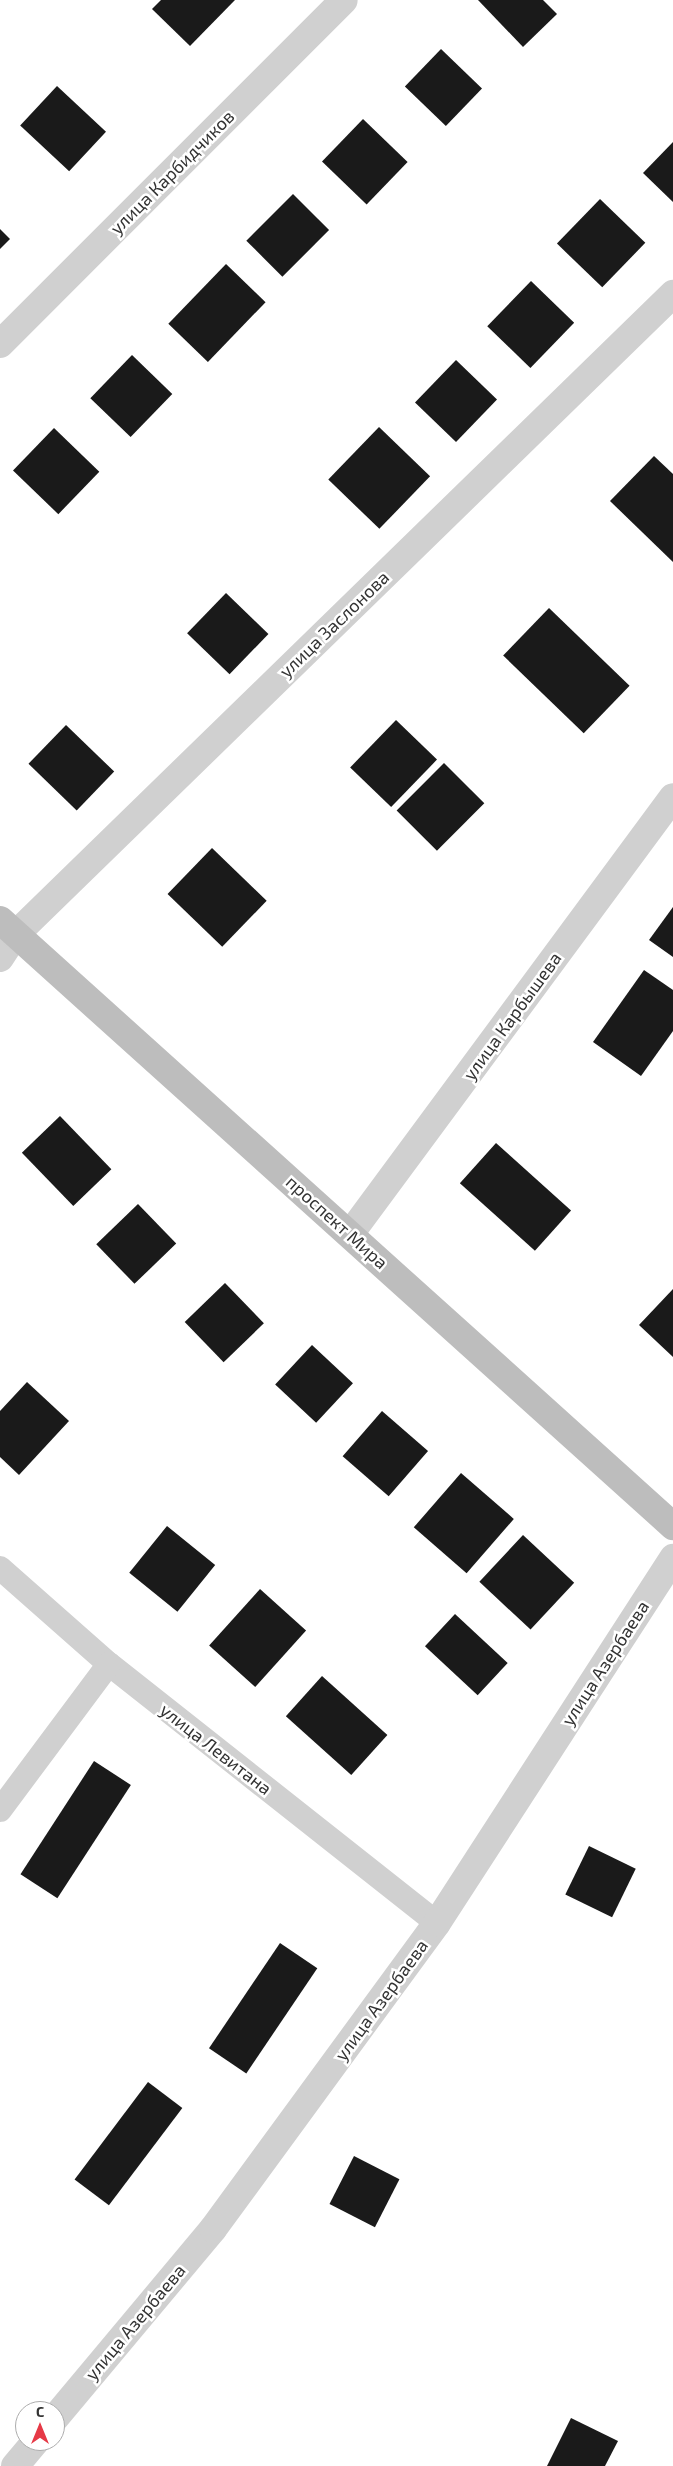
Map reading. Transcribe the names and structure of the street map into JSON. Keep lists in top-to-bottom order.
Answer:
{
  "streets": {
    "main road": ["проспект Мира"],
    "street": [
      "улица Карбидчиков",
      "улица Заслонова",
      "улица Карбышева",
      "улица Азербаева"
    ],
    "lane": ["улица Левитана"]
  },
  "crossings": [
    ["улица Заслонова", "проспект Мира"],
    ["улица Карбышева", "проспект Мира"],
    ["улица Азербаева", "улица Левитана"]
  ],
  "north": "top"
}
